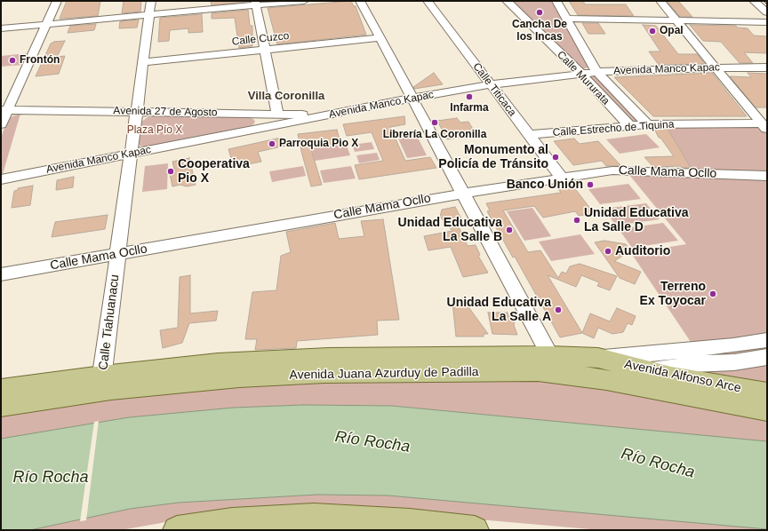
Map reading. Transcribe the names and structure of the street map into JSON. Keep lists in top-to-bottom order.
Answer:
{
  "streets": {
    "main road": ["Avenida Juana Azurduy de Padilla", "Avenida Alfonso Arce"],
    "street": [
      "Calle Cuzco",
      "Avenida Manco Kapac",
      "Calle Mururata",
      "Calle Titicaca",
      "Avenida 27 de Agosto",
      "Calle Estrecho de Tiquina",
      "Calle Mama Ocllo",
      "Calle Tiahuanacu"
    ]
  },
  "crossings": [
    ["Calle Cuzco", "Calle Tiahuanacu"],
    ["Avenida Manco Kapac", "Calle Mururata"],
    ["Avenida Manco Kapac", "Calle Titicaca"],
    ["Avenida Manco Kapac", "Avenida 27 de Agosto"],
    ["Avenida Manco Kapac", "Calle Tiahuanacu"],
    ["Calle Mururata", "Calle Estrecho de Tiquina"],
    ["Calle Titicaca", "Calle Estrecho de Tiquina"],
    ["Calle Titicaca", "Calle Mama Ocllo"],
    ["Avenida 27 de Agosto", "Calle Tiahuanacu"],
    ["Calle Mama Ocllo", "Calle Tiahuanacu"],
    ["Calle Tiahuanacu", "Avenida Juana Azurduy de Padilla"],
    ["Avenida Juana Azurduy de Padilla", "Avenida Alfonso Arce"]
  ],
  "districts": ["Villa Coronilla"],
  "water": ["Río Rocha"],
  "parks": ["Plaza Pío X"],
  "places": [
    "Cancha De los Incas",
    "Opal",
    "Frontón",
    "Infarma",
    "Librería La Coronilla",
    "Parroquia Pio X",
    "Monumento al Policía de Tránsito",
    "Cooperativa Pio X",
    "Banco Unión",
    "Unidad Educativa La Salle D",
    "Unidad Educativa La Salle B",
    "Auditorio",
    "Terreno Ex Toyocar",
    "Unidad Educativa La Salle A"
  ]
}
